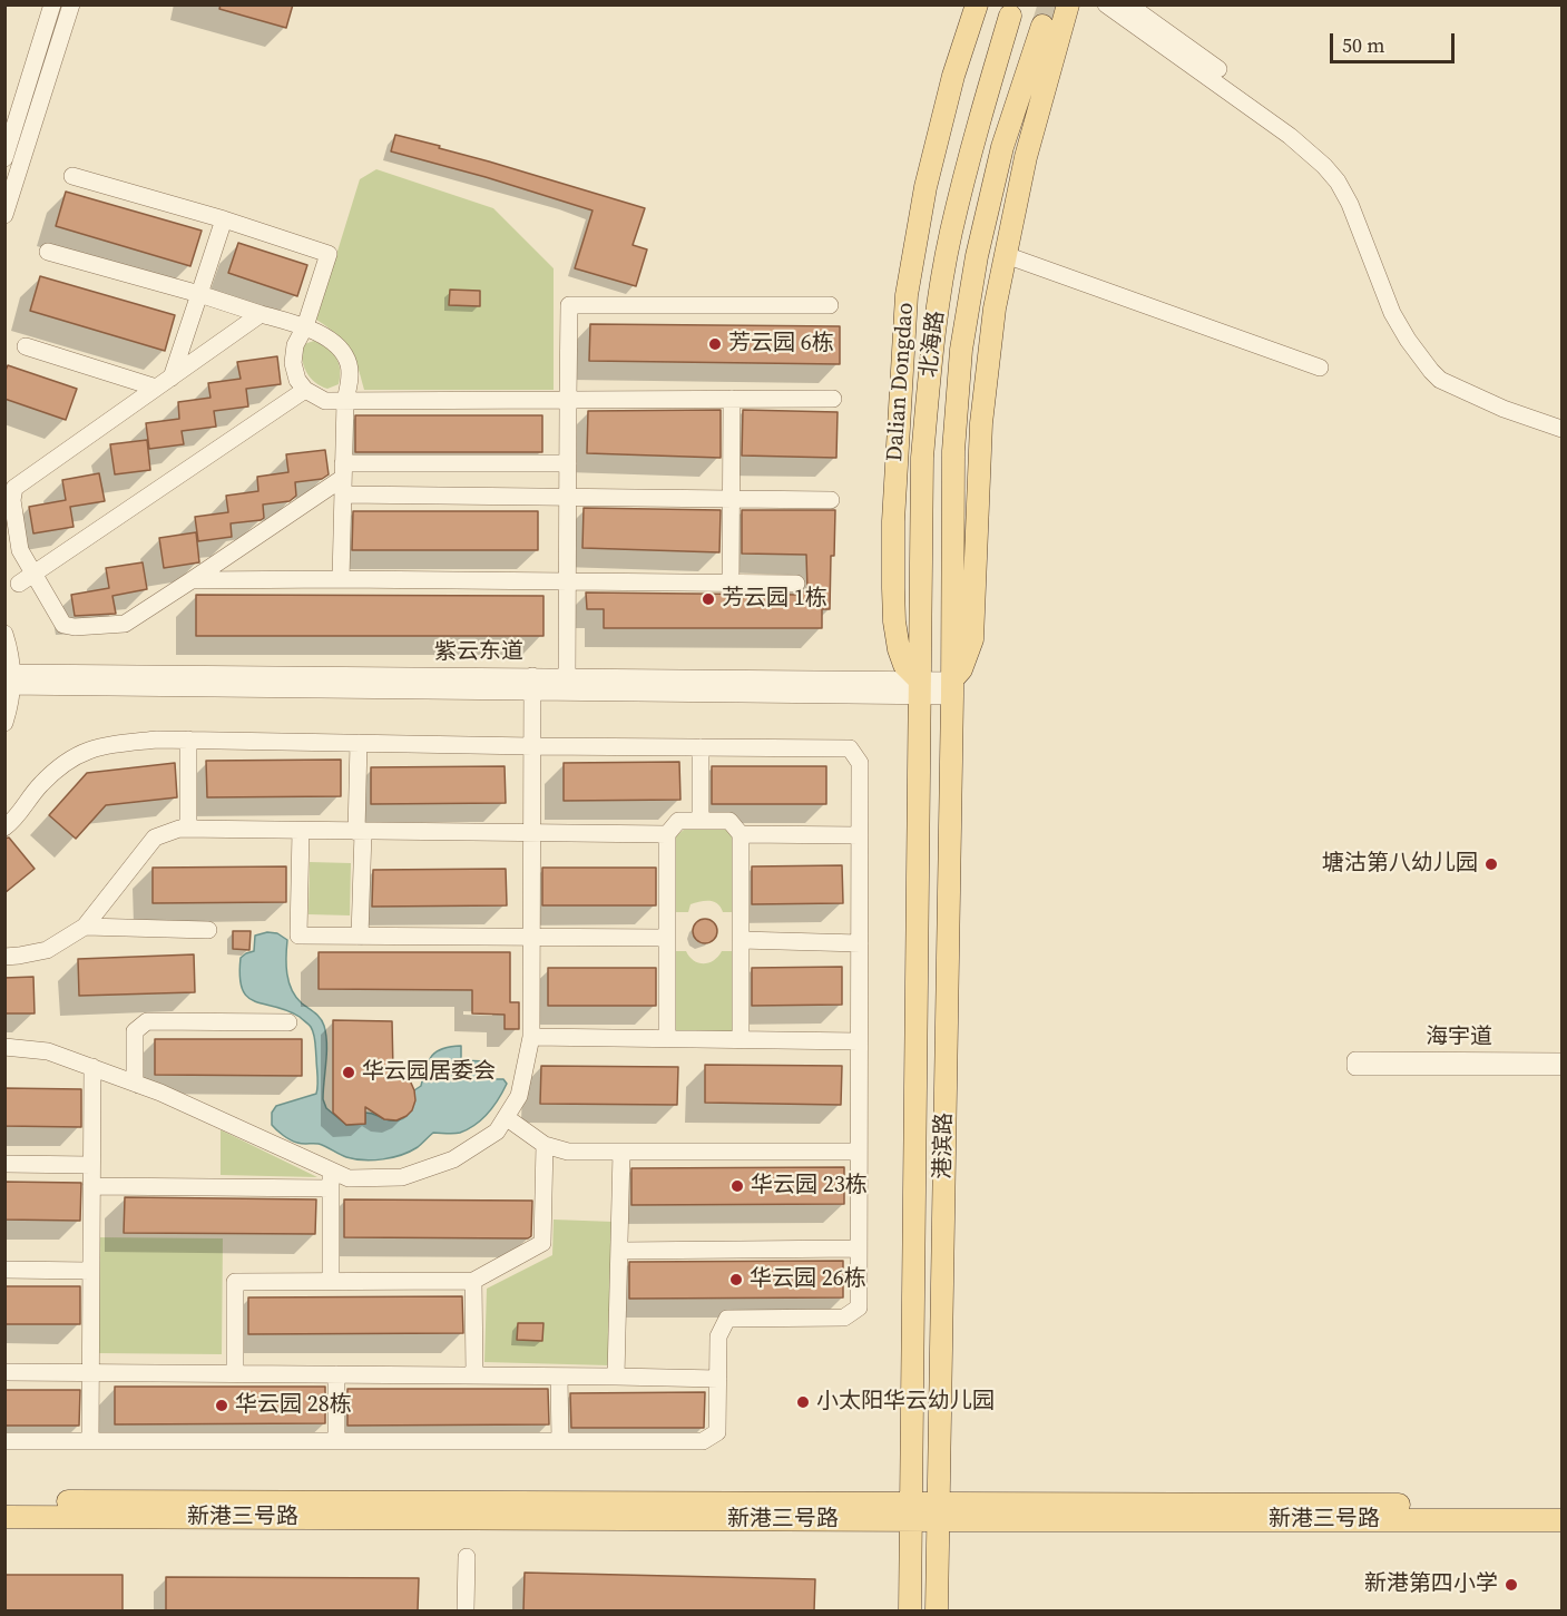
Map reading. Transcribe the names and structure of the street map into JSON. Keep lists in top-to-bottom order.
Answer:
{
  "streets": {
    "main road": [
      "北海路",
      "Dalian Dongdao",
      "港滨路",
      "新港三号路"
    ],
    "street": ["紫云东道", "海宇道"]
  },
  "crossings": [
    ["北海路", "Dalian Dongdao"],
    ["北海路", "紫云东道"],
    ["北海路", "港滨路"],
    ["Dalian Dongdao", "紫云东道"],
    ["Dalian Dongdao", "港滨路"],
    ["紫云东道", "港滨路"],
    ["港滨路", "新港三号路"]
  ],
  "places": [
    "芳云园 6栋",
    "芳云园 1栋",
    "塘沽第八幼儿园",
    "华云园居委会",
    "华云园 23栋",
    "华云园 26栋",
    "小太阳华云幼儿园",
    "华云园 28栋",
    "新港第四小学"
  ],
  "scale_bar": "50 m"
}
